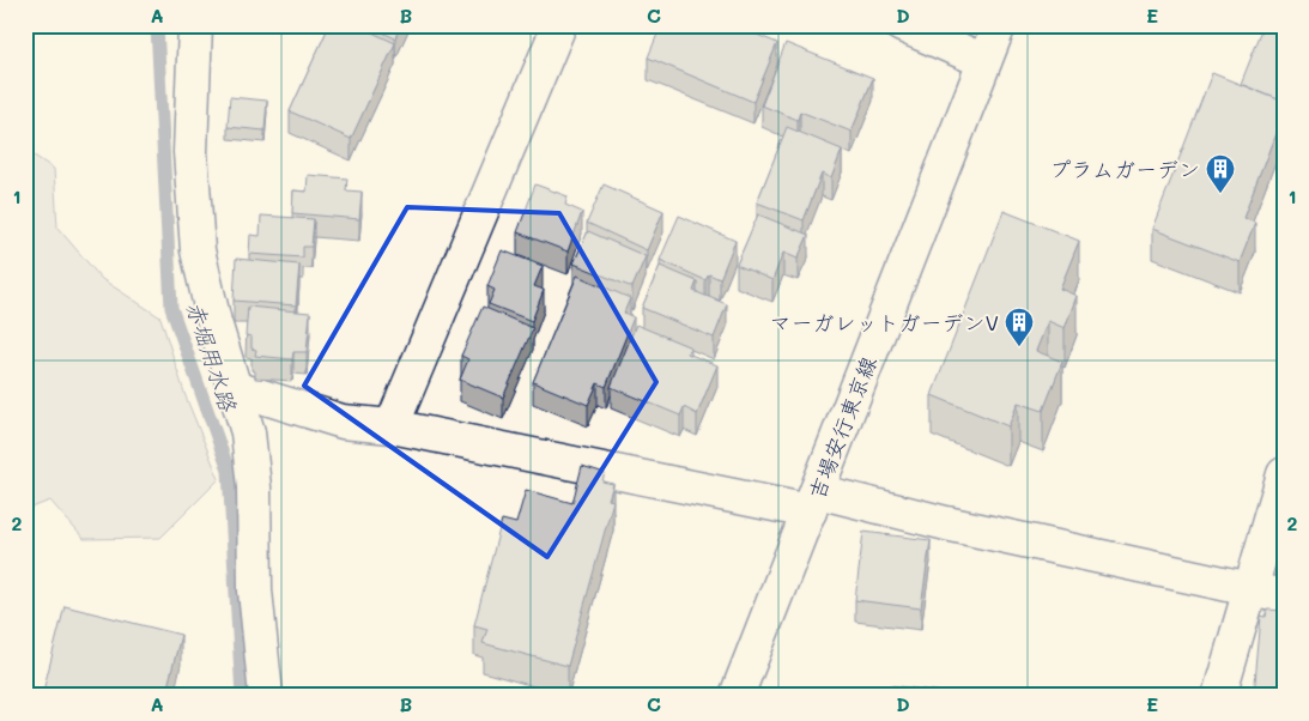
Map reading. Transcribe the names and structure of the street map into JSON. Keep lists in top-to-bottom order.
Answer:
{
  "streets": {
    "street": ["吉場安行東京線"]
  },
  "water": ["赤堀用水路"],
  "places": {
    "building": ["プラムガーデン", "マーガレットガーデンV"]
  },
  "grid": {
    "columns": [
      "A",
      "B",
      "C",
      "D",
      "E"
    ],
    "rows": ["1", "2"]
  }
}
